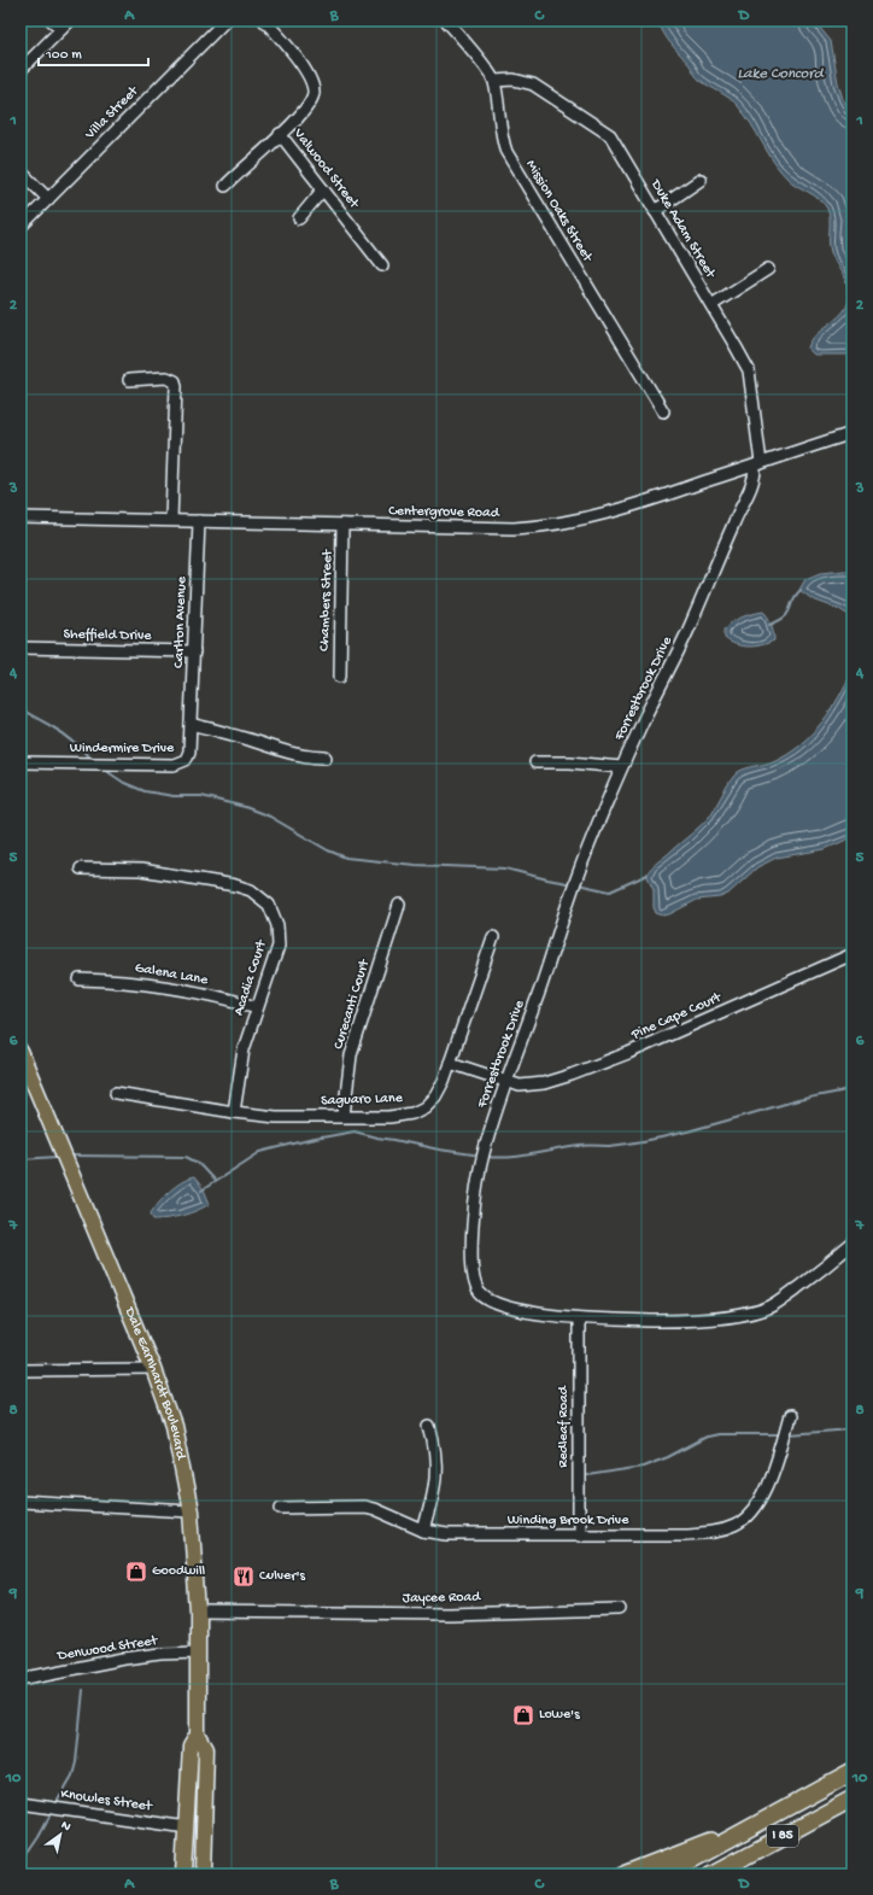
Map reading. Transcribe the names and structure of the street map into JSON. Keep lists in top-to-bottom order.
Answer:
{
  "streets": {
    "highway": ["I 85"],
    "main road": ["Dale Earnhardt Boulevard"],
    "street": [
      "Villa Street",
      "Valwood Street",
      "Mission Oaks Street",
      "Duke Adam Street",
      "Centergrove Road",
      "Chambers Street",
      "Carlton Avenue",
      "Sheffield Drive",
      "Forrestbrook Drive",
      "Windermire Drive",
      "Galena Lane",
      "Acadia Court",
      "Curecanti Court",
      "Pine Cape Court",
      "Saguaro Lane",
      "Redleaf Road",
      "Winding Brook Drive",
      "Jaycee Road",
      "Denwood Street",
      "Knowles Street"
    ]
  },
  "crossings": [
    ["Mission Oaks Street", "Duke Adam Street"],
    ["Duke Adam Street", "Centergrove Road"],
    ["Duke Adam Street", "Forrestbrook Drive"],
    ["Centergrove Road", "Chambers Street"],
    ["Centergrove Road", "Carlton Avenue"],
    ["Centergrove Road", "Forrestbrook Drive"],
    ["Carlton Avenue", "Sheffield Drive"],
    ["Carlton Avenue", "Windermire Drive"],
    ["Forrestbrook Drive", "Pine Cape Court"],
    ["Forrestbrook Drive", "Redleaf Road"],
    ["Galena Lane", "Acadia Court"],
    ["Acadia Court", "Saguaro Lane"],
    ["Curecanti Court", "Saguaro Lane"],
    ["Pine Cape Court", "Saguaro Lane"],
    ["Dale Earnhardt Boulevard", "Jaycee Road"],
    ["Dale Earnhardt Boulevard", "Denwood Street"],
    ["Dale Earnhardt Boulevard", "Knowles Street"],
    ["Redleaf Road", "Winding Brook Drive"]
  ],
  "water": ["Lake Concord"],
  "places": {
    "shop": ["Goodwill", "Lowe's"],
    "restaurant": ["Culver's"]
  },
  "scale_bar": "100 m",
  "north": "top right",
  "grid": {
    "columns": [
      "A",
      "B",
      "C",
      "D"
    ],
    "rows": [
      "1",
      "2",
      "3",
      "4",
      "5",
      "6",
      "7",
      "8",
      "9",
      "10"
    ]
  }
}
